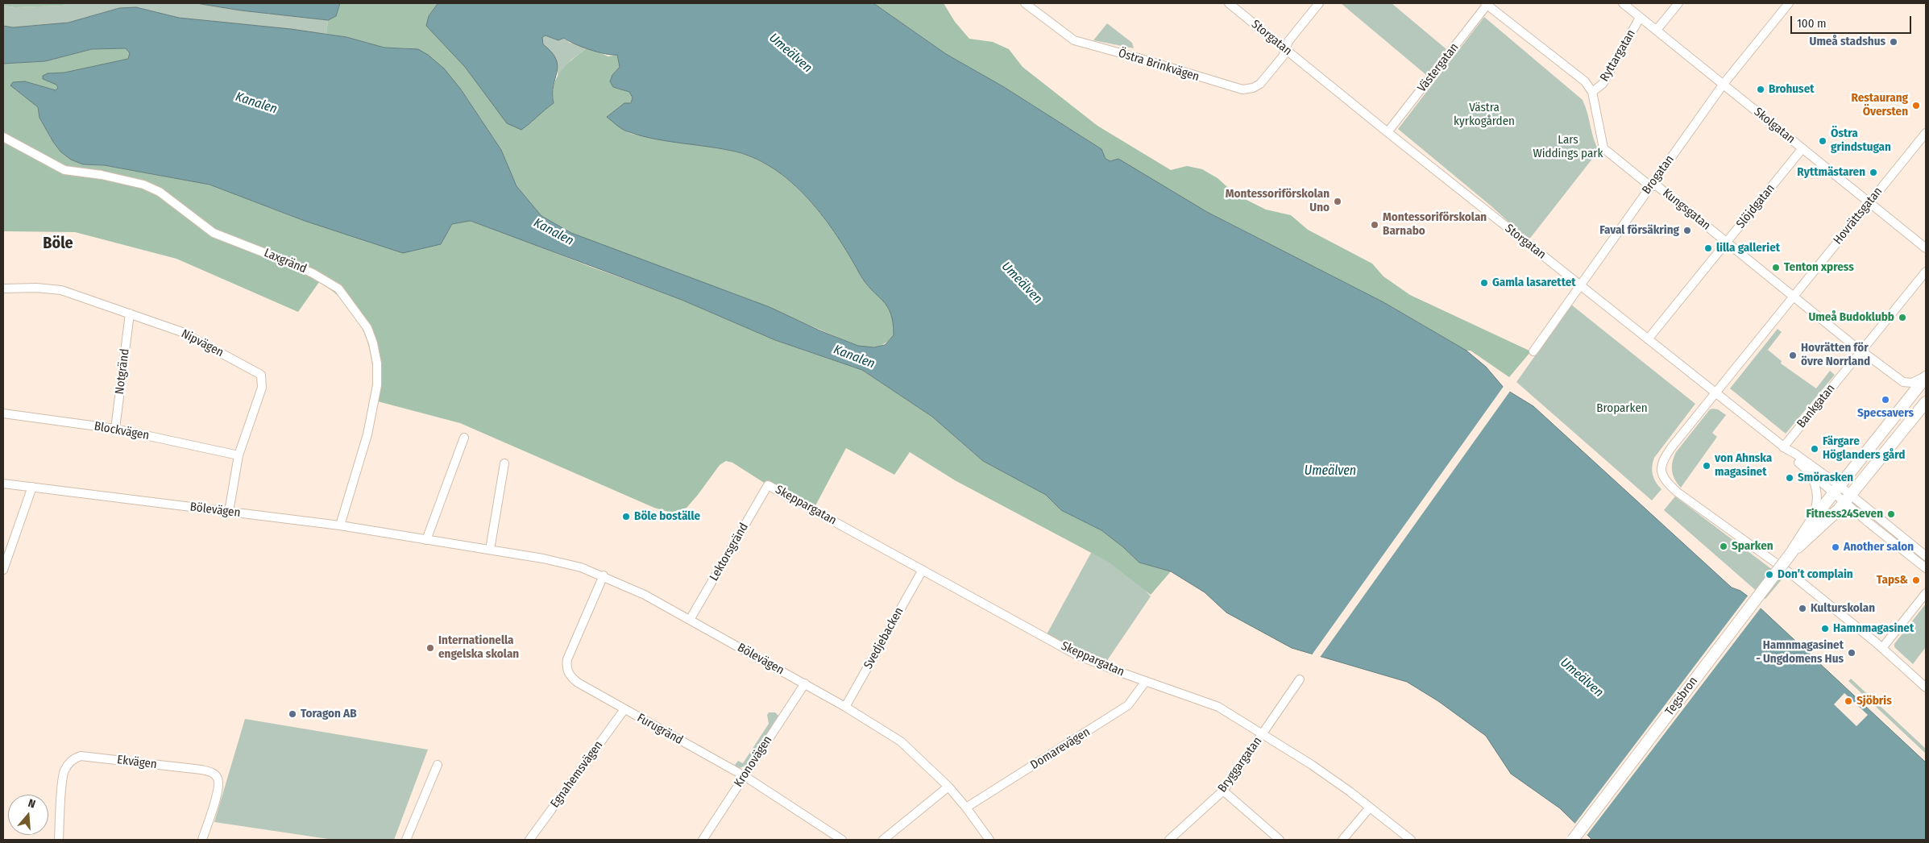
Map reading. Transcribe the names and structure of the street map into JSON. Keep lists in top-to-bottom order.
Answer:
{
  "streets": {
    "main road": ["Tegsbron"],
    "street": [
      "Storgatan",
      "Ryttargatan",
      "Östra Brinkvägen",
      "Västergatan",
      "Skolgatan",
      "Brogatan",
      "Slöjdgatan",
      "Kungsgatan",
      "Hovrättsgatan",
      "Laxgränd",
      "Nipvägen",
      "Notgränd",
      "Bankgatan",
      "Blockvägen",
      "Skeppargatan",
      "Bölevägen",
      "Lektorsgränd",
      "Svedjebacken",
      "Furugränd",
      "Domarevägen",
      "Kronovägen",
      "Ekvägen",
      "Bryggargatan",
      "Egnahemsvägen"
    ]
  },
  "crossings": [
    ["Storgatan", "Östra Brinkvägen"],
    ["Storgatan", "Västergatan"],
    ["Storgatan", "Brogatan"],
    ["Storgatan", "Slöjdgatan"],
    ["Storgatan", "Hovrättsgatan"],
    ["Storgatan", "Bankgatan"],
    ["Ryttargatan", "Skolgatan"],
    ["Ryttargatan", "Kungsgatan"],
    ["Västergatan", "Kungsgatan"],
    ["Skolgatan", "Brogatan"],
    ["Skolgatan", "Slöjdgatan"],
    ["Skolgatan", "Hovrättsgatan"],
    ["Brogatan", "Kungsgatan"],
    ["Slöjdgatan", "Kungsgatan"],
    ["Kungsgatan", "Hovrättsgatan"],
    ["Kungsgatan", "Bankgatan"],
    ["Laxgränd", "Bölevägen"],
    ["Nipvägen", "Notgränd"],
    ["Nipvägen", "Blockvägen"],
    ["Nipvägen", "Bölevägen"],
    ["Notgränd", "Blockvägen"],
    ["Skeppargatan", "Lektorsgränd"],
    ["Skeppargatan", "Svedjebacken"],
    ["Skeppargatan", "Domarevägen"],
    ["Skeppargatan", "Bryggargatan"],
    ["Bölevägen", "Lektorsgränd"],
    ["Bölevägen", "Svedjebacken"],
    ["Bölevägen", "Furugränd"],
    ["Bölevägen", "Domarevägen"],
    ["Bölevägen", "Kronovägen"],
    ["Furugränd", "Kronovägen"],
    ["Furugränd", "Egnahemsvägen"]
  ],
  "districts": ["Böle"],
  "water": ["Umeälven", "Kanalen"],
  "parks": ["Västra kyrkogården", "Lars Widdings park", "Broparken"],
  "places": [
    "Umeå stadshus",
    "Brohuset",
    "Restaurang Översten",
    "Östra grindstugan",
    "Ryttmästaren",
    "Montessoriförskolan Uno",
    "Montessoriförskolan Barnabo",
    "Faval försäkring",
    "lilla galleriet",
    "Tenton xpress",
    "Gamla lasarettet",
    "Umeå Budoklubb",
    "Hovrätten för övre Norrland",
    "Specsavers",
    "Färgare Höglanders gård",
    "von Ahnska magasinet",
    "Smörasken",
    "Fitness24Seven",
    "Böle boställe",
    "Sparken",
    "Another salon",
    "Don’t complain",
    "Taps&",
    "Kulturskolan",
    "Hamnmagasinet",
    "Internationella engelska skolan",
    "Hamnmagasinet - Ungdomens Hus",
    "Sjöbris",
    "Toragon AB"
  ],
  "scale_bar": "100 m",
  "north": "top"
}
